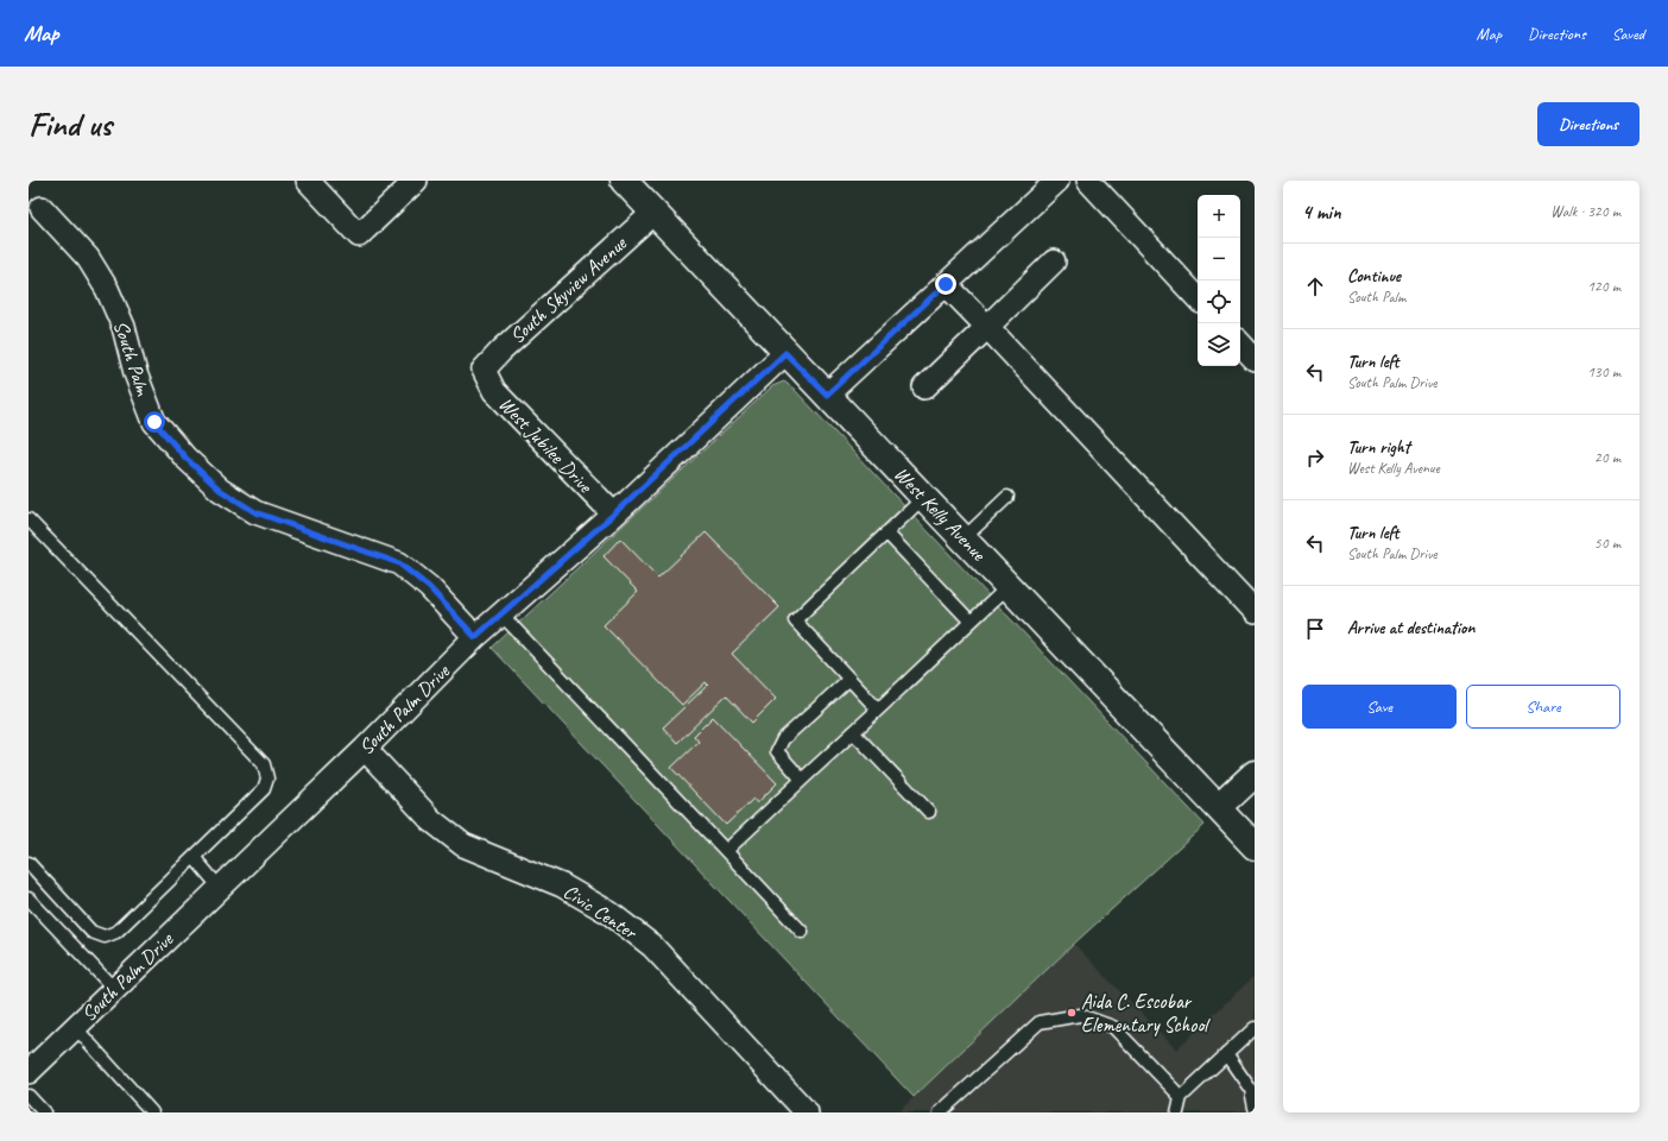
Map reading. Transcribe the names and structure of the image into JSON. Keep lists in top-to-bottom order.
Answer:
{
  "streets": {
    "street": [
      "South Skyview Avenue",
      "South Palm",
      "West Jubilee Drive",
      "West Kelly Avenue",
      "South Palm Drive",
      "Civic Center"
    ]
  },
  "crossings": [
    ["South Skyview Avenue", "West Jubilee Drive"],
    ["South Skyview Avenue", "West Kelly Avenue"],
    ["South Palm", "South Palm Drive"],
    ["West Jubilee Drive", "South Palm Drive"],
    ["West Kelly Avenue", "South Palm Drive"],
    ["South Palm Drive", "Civic Center"]
  ],
  "places": ["Aida C. Escobar Elementary School"],
  "page": {
    "header": "Map",
    "nav": ["Map", "Directions", "Saved"],
    "buttons": [
      "Directions",
      ["Save", "Share"]
    ],
    "title": "Find us",
    "heading": ["4 min", "Walk · 320 m"],
    "map_buttons": ["+", "−"],
    "list": [
      ["Continue", "South Palm", "120 m"],
      ["Turn left", "South Palm Drive", "130 m"],
      ["Turn right", "West Kelly Avenue", "20 m"],
      ["Turn left", "South Palm Drive", "50 m"],
      "Arrive at destination"
    ]
  }
}
